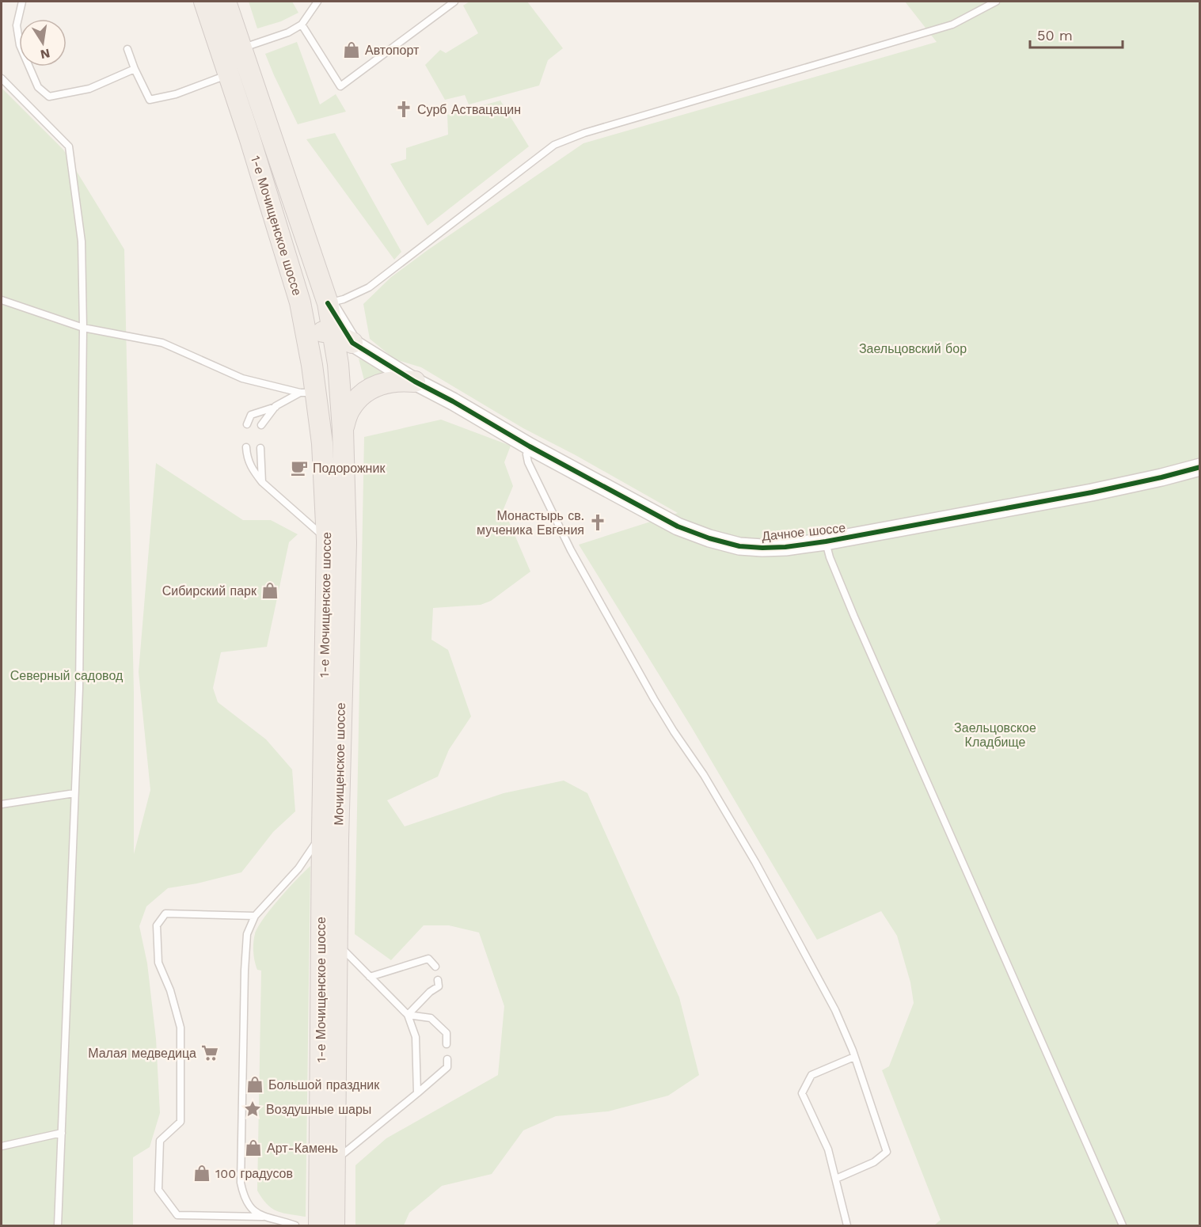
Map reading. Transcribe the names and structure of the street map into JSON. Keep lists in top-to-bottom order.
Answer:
{
  "streets": {
    "main road": ["1-е Мочищенское шоссе", "Мочищенское шоссе"],
    "street": ["Дачное шоссе"]
  },
  "crossings": [
    ["1-е Мочищенское шоссе", "Мочищенское шоссе"]
  ],
  "parks": ["Заельцовский бор", "Северный садовод", "Заельцовское Кладбище"],
  "places": {
    "shop": [
      "Автопорт",
      "Сибирский парк",
      "Большой праздник",
      "Арт-Камень",
      "100 градусов"
    ],
    "church": ["Сурб Аствацацин", "Монастырь св. мученика Евгения"],
    "cafe": ["Подорожник"],
    "supermarket": ["Малая медведица"],
    "place": ["Воздушные шары"]
  },
  "scale_bar": "50 m",
  "north": "bottom"
}
